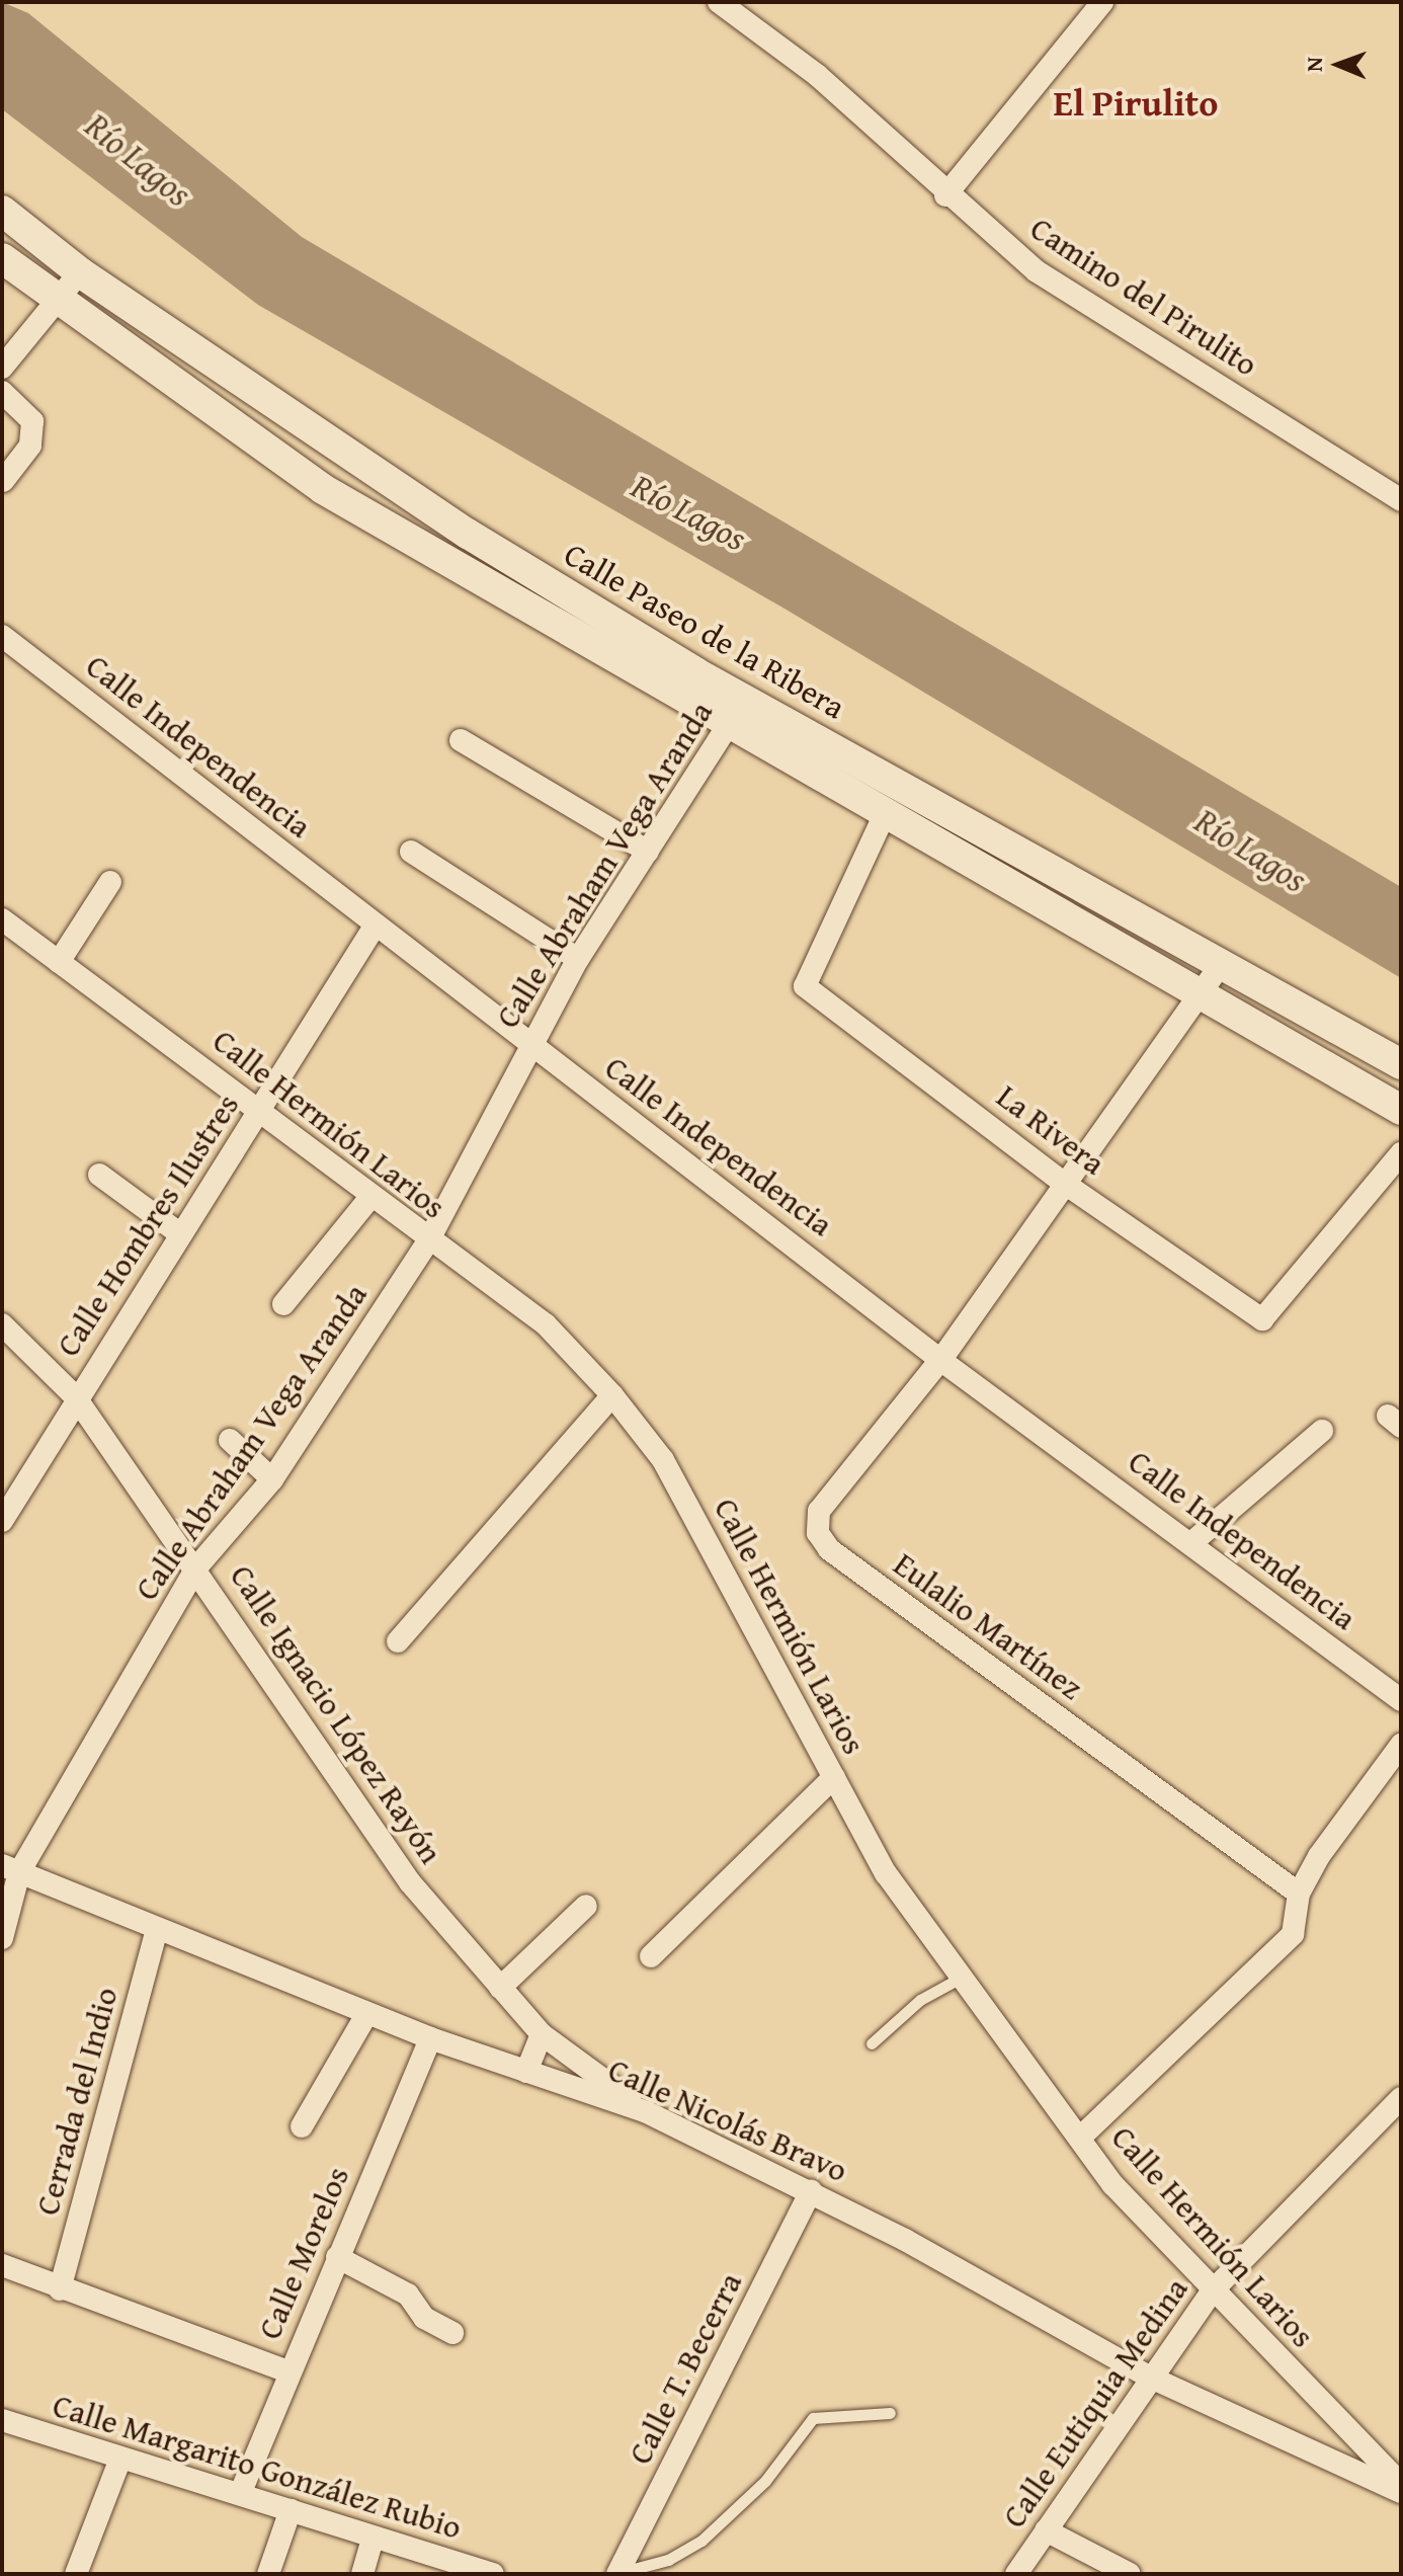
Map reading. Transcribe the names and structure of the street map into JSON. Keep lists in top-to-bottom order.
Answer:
{
  "streets": {
    "street": [
      "Camino del Pirulito",
      "Calle Paseo de la Ribera",
      "Calle Independencia",
      "Calle Abraham Vega Aranda",
      "Calle Hermión Larios",
      "La Rivera",
      "Calle Hombres Ilustres",
      "Eulalio Martínez",
      "Calle Ignacio López Rayón",
      "Cerrada del Indio",
      "Calle Nicolás Bravo",
      "Calle Morelos",
      "Calle T. Becerra",
      "Calle Eutiquia Medina",
      "Calle Margarito González Rubio"
    ]
  },
  "crossings": [
    ["Calle Paseo de la Ribera", "Calle Abraham Vega Aranda"],
    ["Calle Paseo de la Ribera", "Eulalio Martínez"],
    ["Calle Independencia", "Calle Abraham Vega Aranda"],
    ["Calle Independencia", "Calle Hombres Ilustres"],
    ["Calle Independencia", "Eulalio Martínez"],
    ["Calle Abraham Vega Aranda", "Calle Hermión Larios"],
    ["Calle Abraham Vega Aranda", "Calle Ignacio López Rayón"],
    ["Calle Abraham Vega Aranda", "Calle Nicolás Bravo"],
    ["Calle Hermión Larios", "Calle Hombres Ilustres"],
    ["Calle Hermión Larios", "Calle Eutiquia Medina"],
    ["La Rivera", "Eulalio Martínez"],
    ["Calle Hombres Ilustres", "Calle Ignacio López Rayón"],
    ["Calle Ignacio López Rayón", "Calle Nicolás Bravo"],
    ["Cerrada del Indio", "Calle Nicolás Bravo"],
    ["Calle Nicolás Bravo", "Calle Morelos"],
    ["Calle Nicolás Bravo", "Calle T. Becerra"],
    ["Calle Nicolás Bravo", "Calle Eutiquia Medina"],
    ["Calle Morelos", "Calle Margarito González Rubio"]
  ],
  "districts": ["El Pirulito"],
  "water": ["Río Lagos"],
  "north": "left"
}
